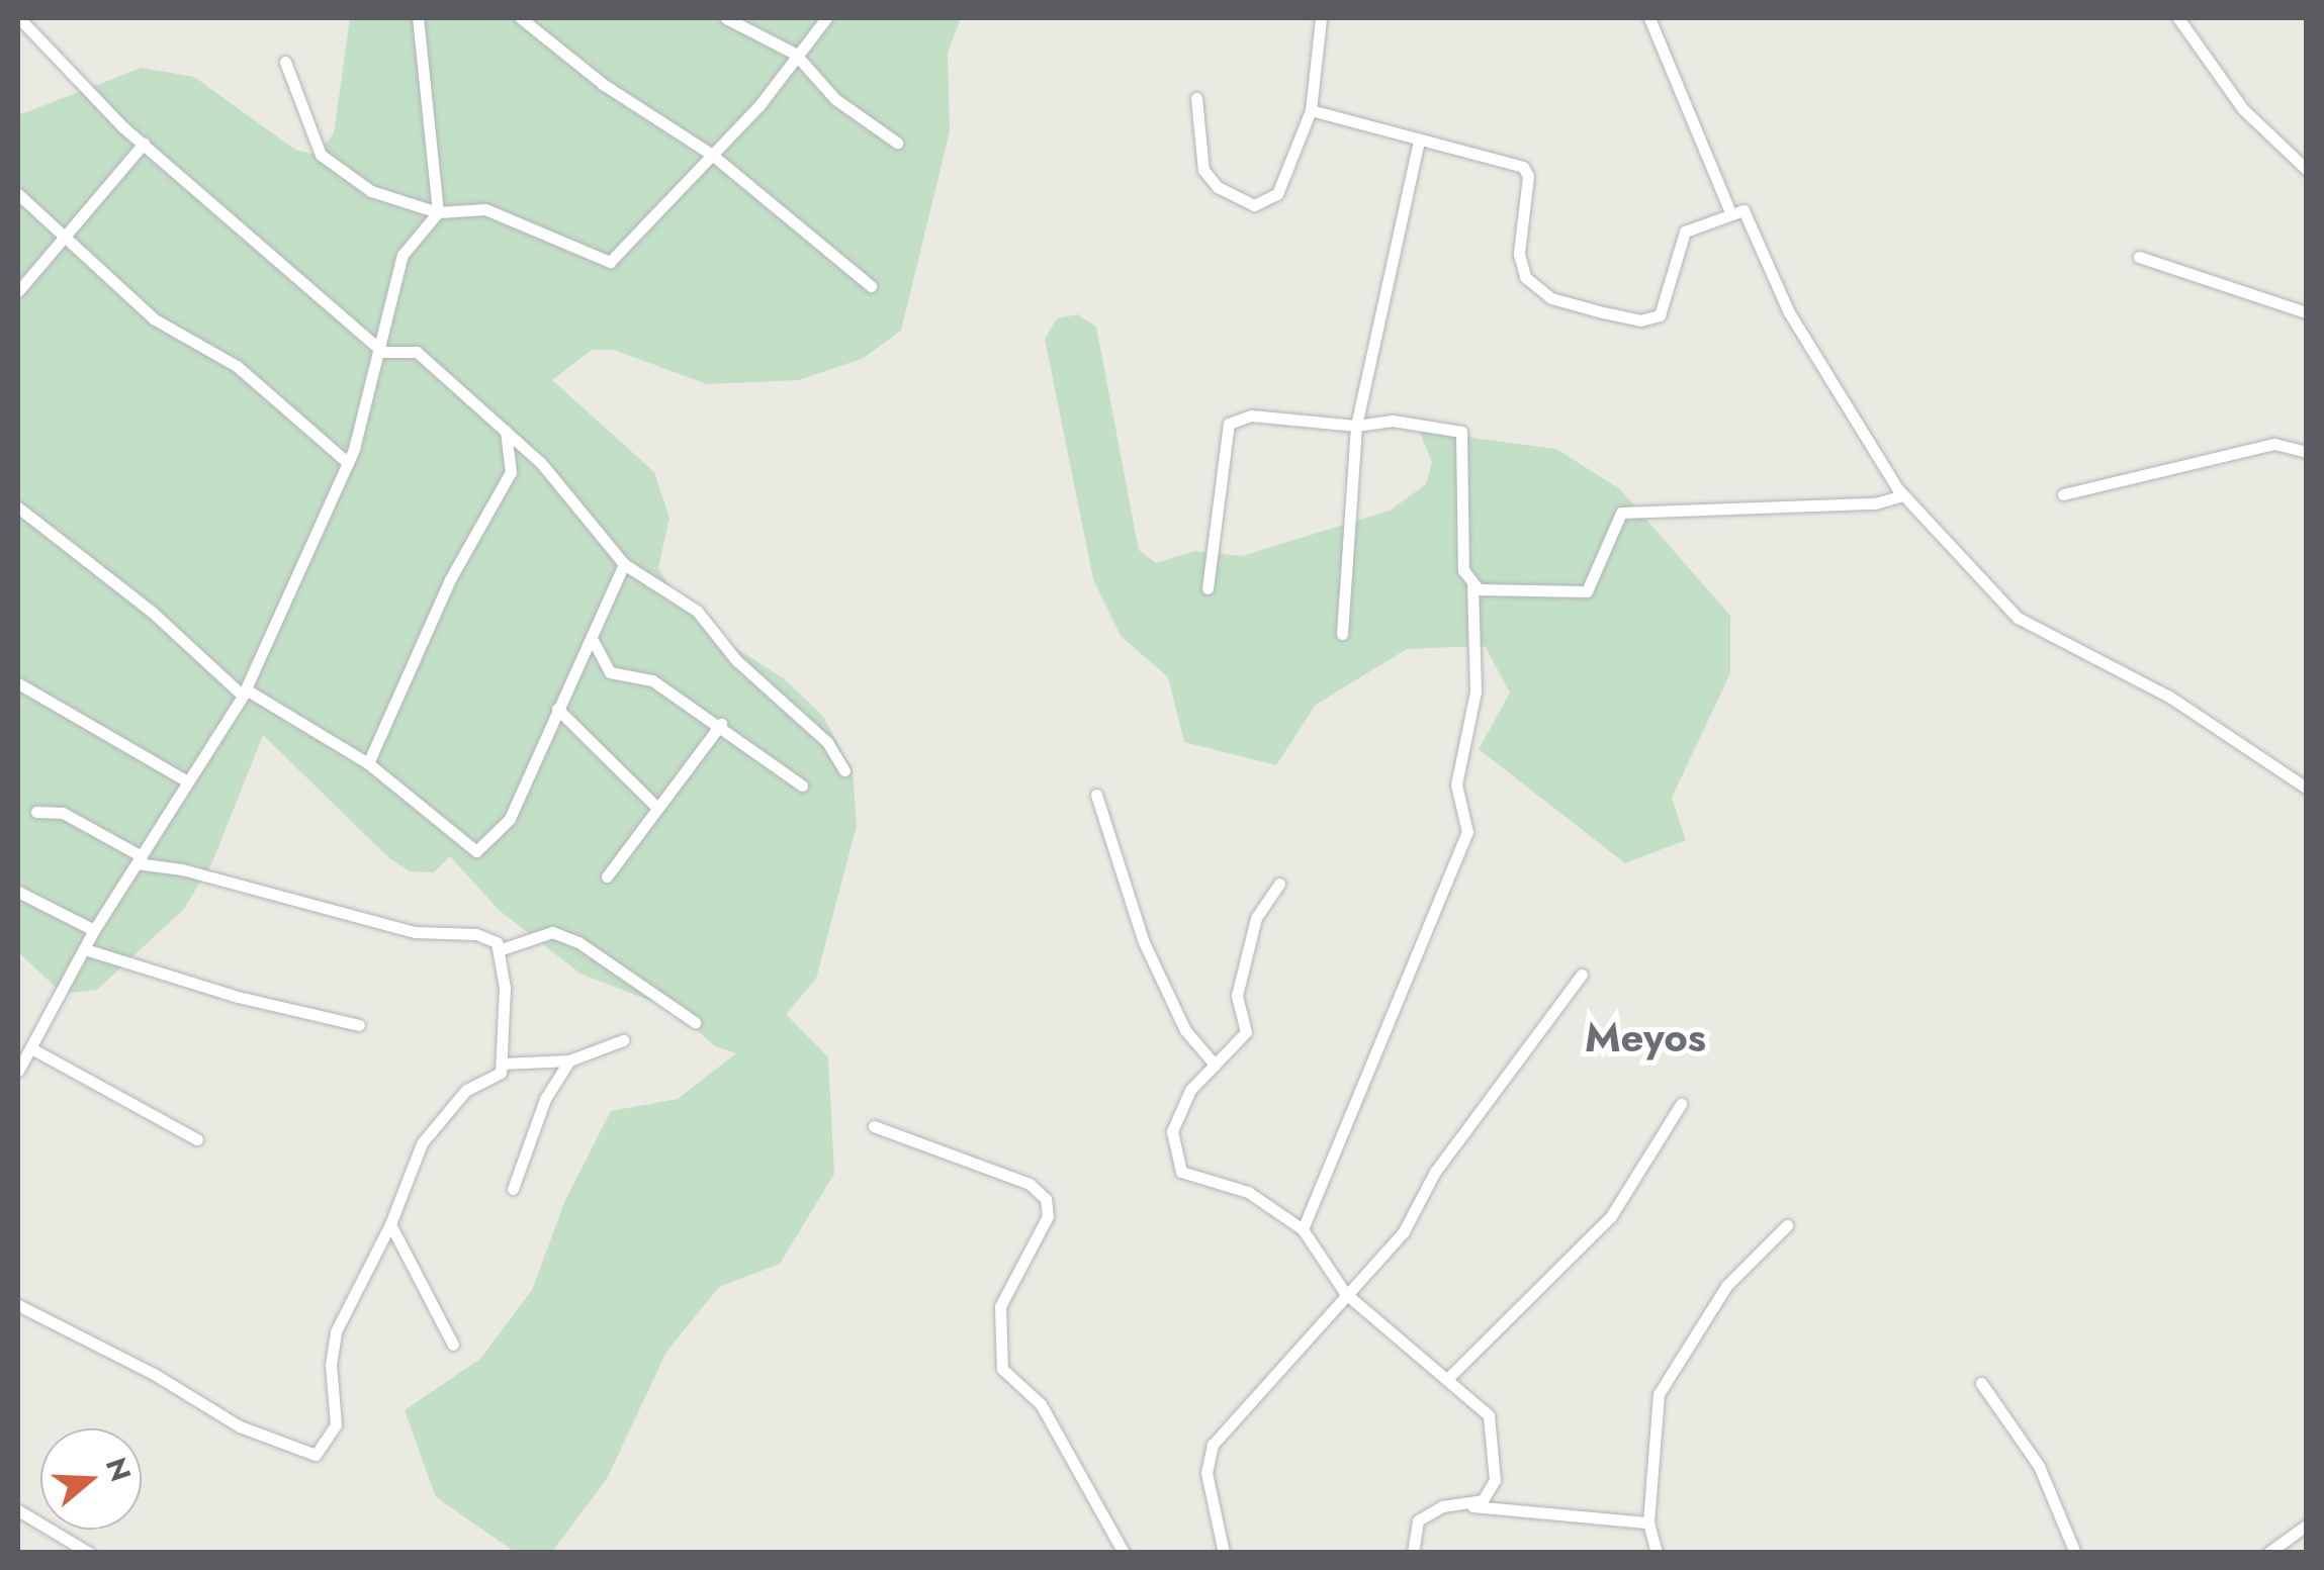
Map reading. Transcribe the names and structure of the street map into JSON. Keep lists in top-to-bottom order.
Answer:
{
  "districts": ["Meyos"],
  "north": "right"
}
